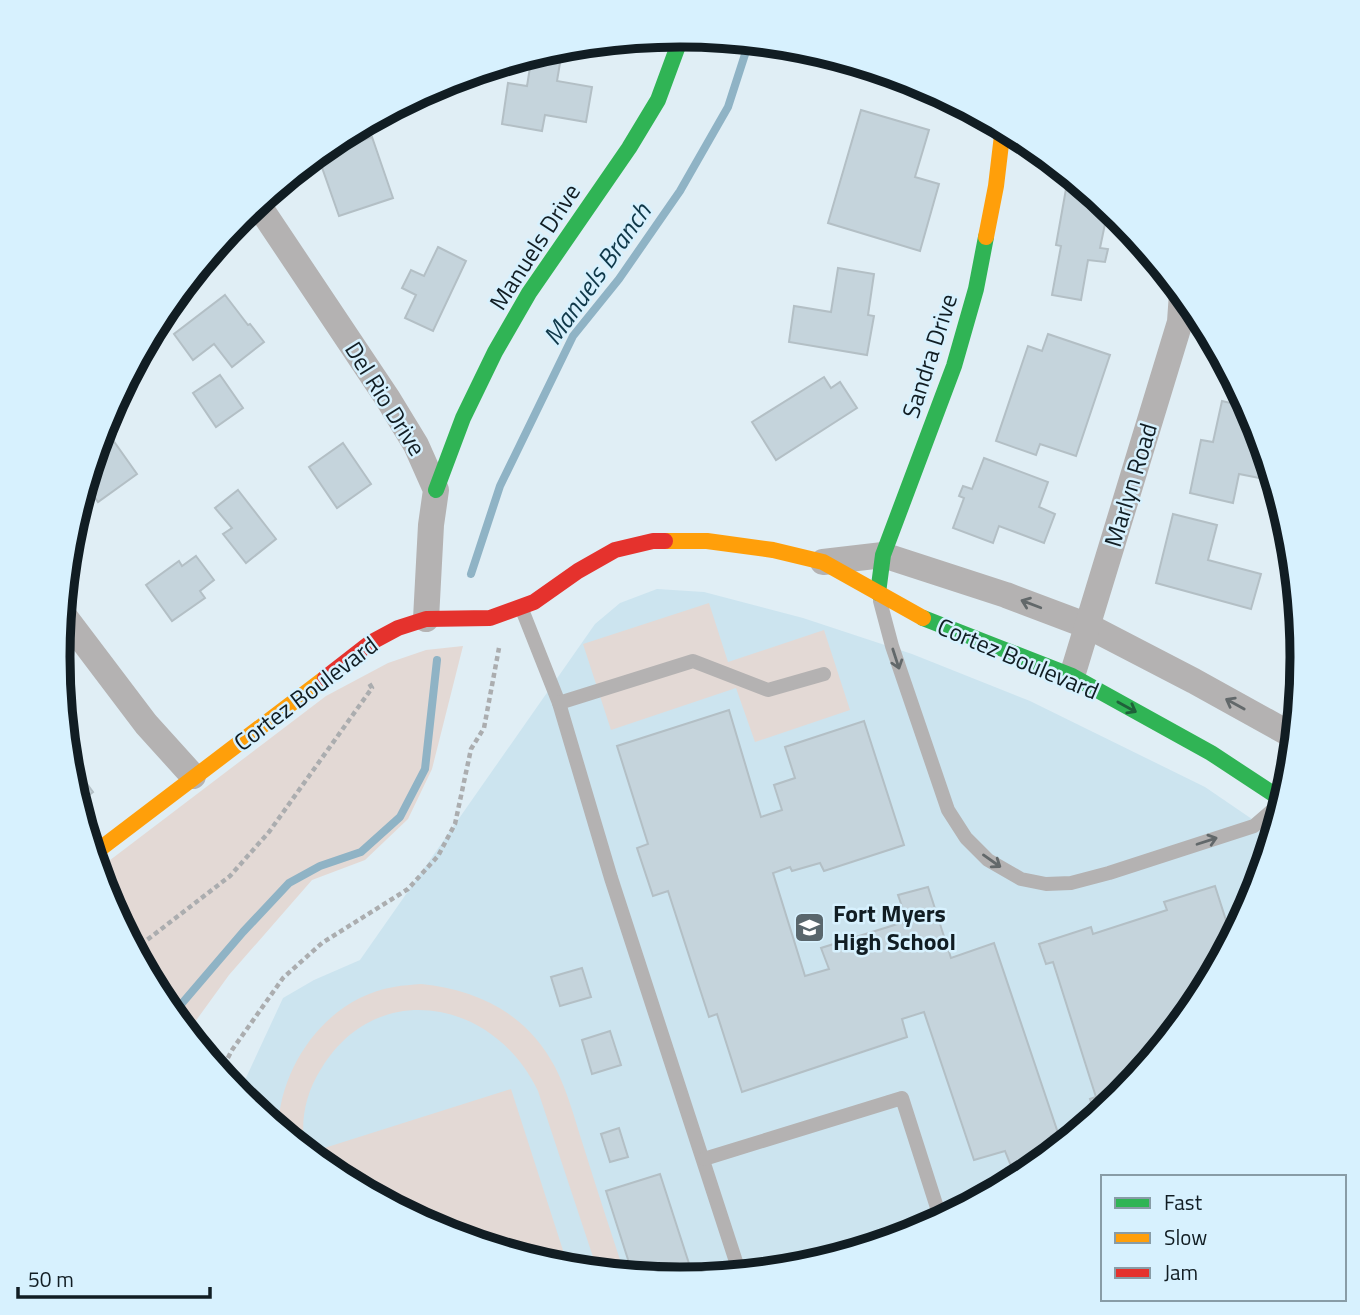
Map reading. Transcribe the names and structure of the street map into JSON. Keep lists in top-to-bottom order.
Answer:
{
  "streets": {
    "street": [
      "Manuels Drive",
      "Sandra Drive",
      "Del Rio Drive",
      "Marlyn Road",
      "Cortez Boulevard"
    ]
  },
  "crossings": [
    ["Manuels Drive", "Del Rio Drive"],
    ["Sandra Drive", "Cortez Boulevard"],
    ["Marlyn Road", "Cortez Boulevard"]
  ],
  "water": ["Manuels Branch"],
  "places": {
    "school or university": ["Fort Myers High School"]
  },
  "legend": ["Fast", "Slow", "Jam"],
  "scale_bar": "50 m"
}
